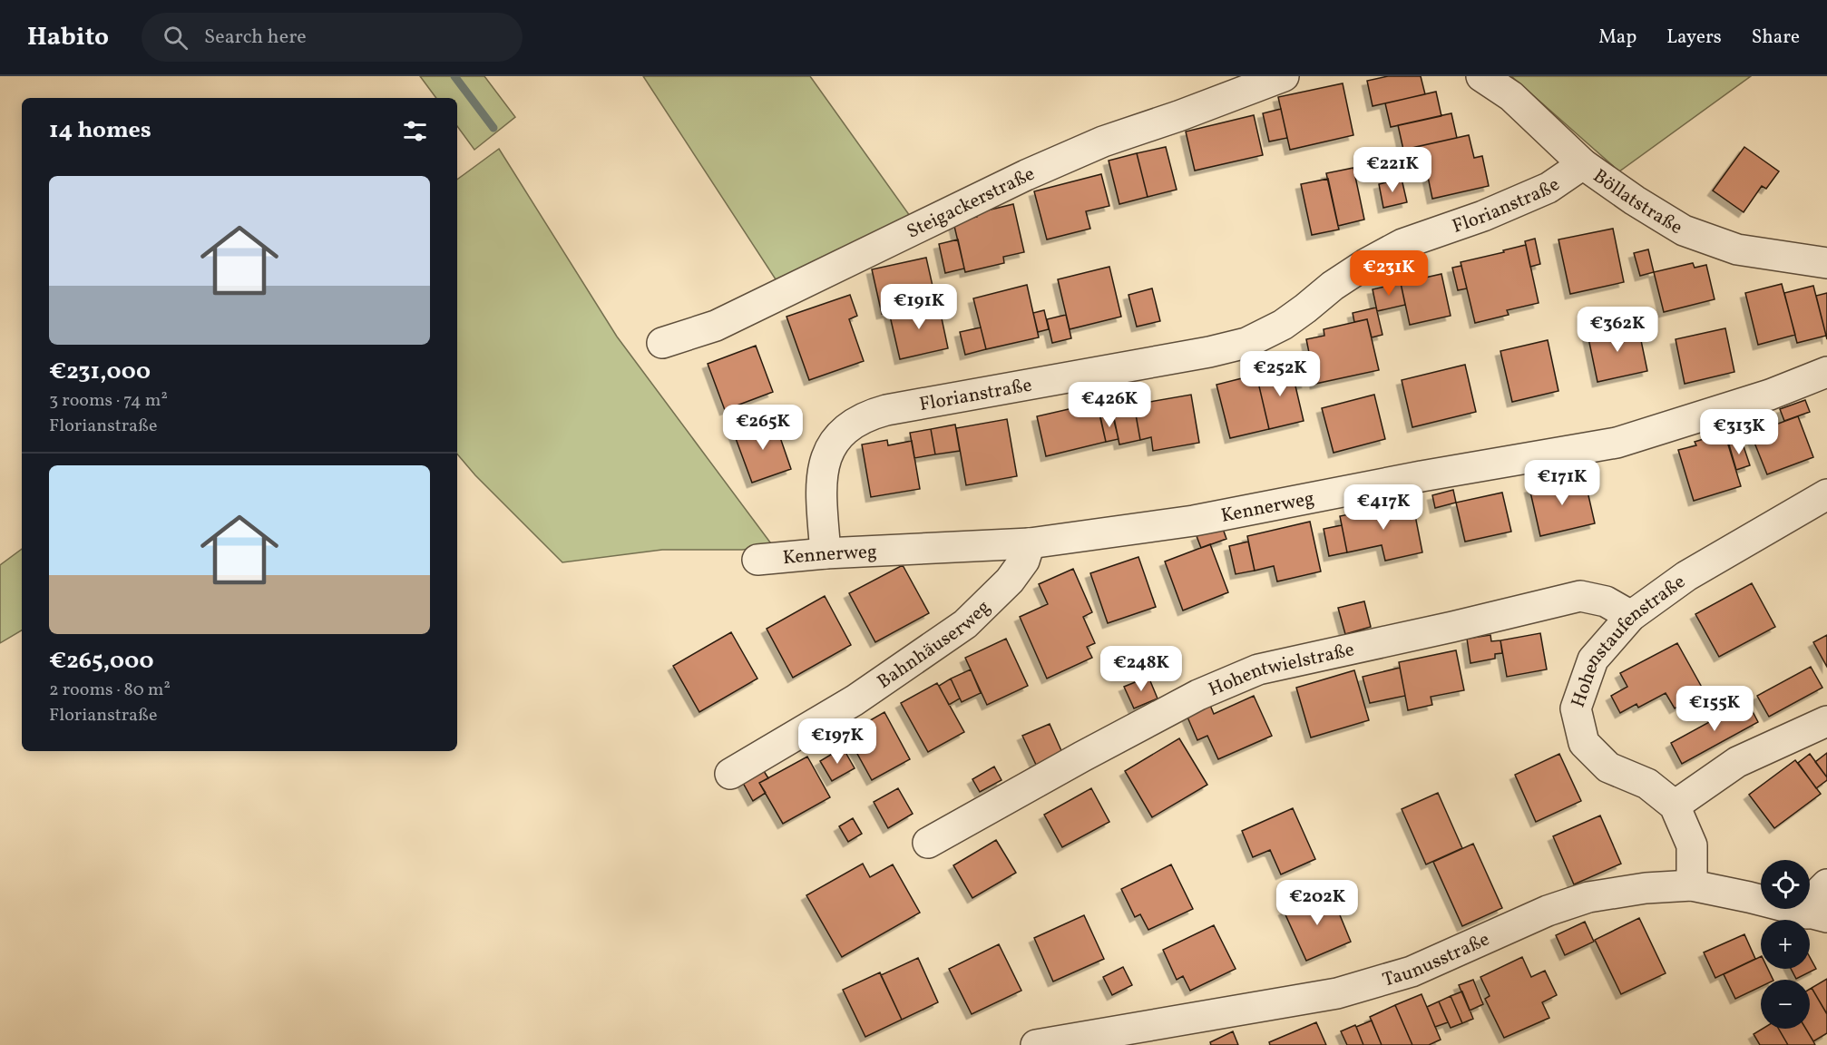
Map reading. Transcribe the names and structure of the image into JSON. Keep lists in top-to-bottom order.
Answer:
{
  "streets": {
    "street": [
      "Böllatstraße",
      "Steigackerstraße",
      "Florianstraße",
      "Kennerweg",
      "Bahnhäuserweg",
      "Hohenstaufenstraße",
      "Hohentwielstraße",
      "Taunusstraße"
    ]
  },
  "crossings": [
    ["Böllatstraße", "Florianstraße"],
    ["Florianstraße", "Kennerweg"],
    ["Kennerweg", "Bahnhäuserweg"],
    ["Hohenstaufenstraße", "Hohentwielstraße"],
    ["Hohenstaufenstraße", "Taunusstraße"]
  ],
  "page": {
    "header": "Habito",
    "search": "Search here",
    "nav": ["Map", "Layers", "Share"],
    "heading": "14 homes",
    "price": [
      "€221K",
      "€231K",
      "€191K",
      "€362K",
      "€252K",
      "€426K",
      "€265K",
      "€313K",
      "€171K",
      "€417K",
      "€248K",
      "€155K",
      "€197K",
      "€202K"
    ],
    "list": [
      {
        "name": "€231,000",
        "note": "3 rooms · 74 m² · Florianstraße"
      },
      {
        "name": "€265,000",
        "note": "2 rooms · 80 m² · Florianstraße"
      }
    ],
    "map_buttons": ["+", "−"]
  }
}
